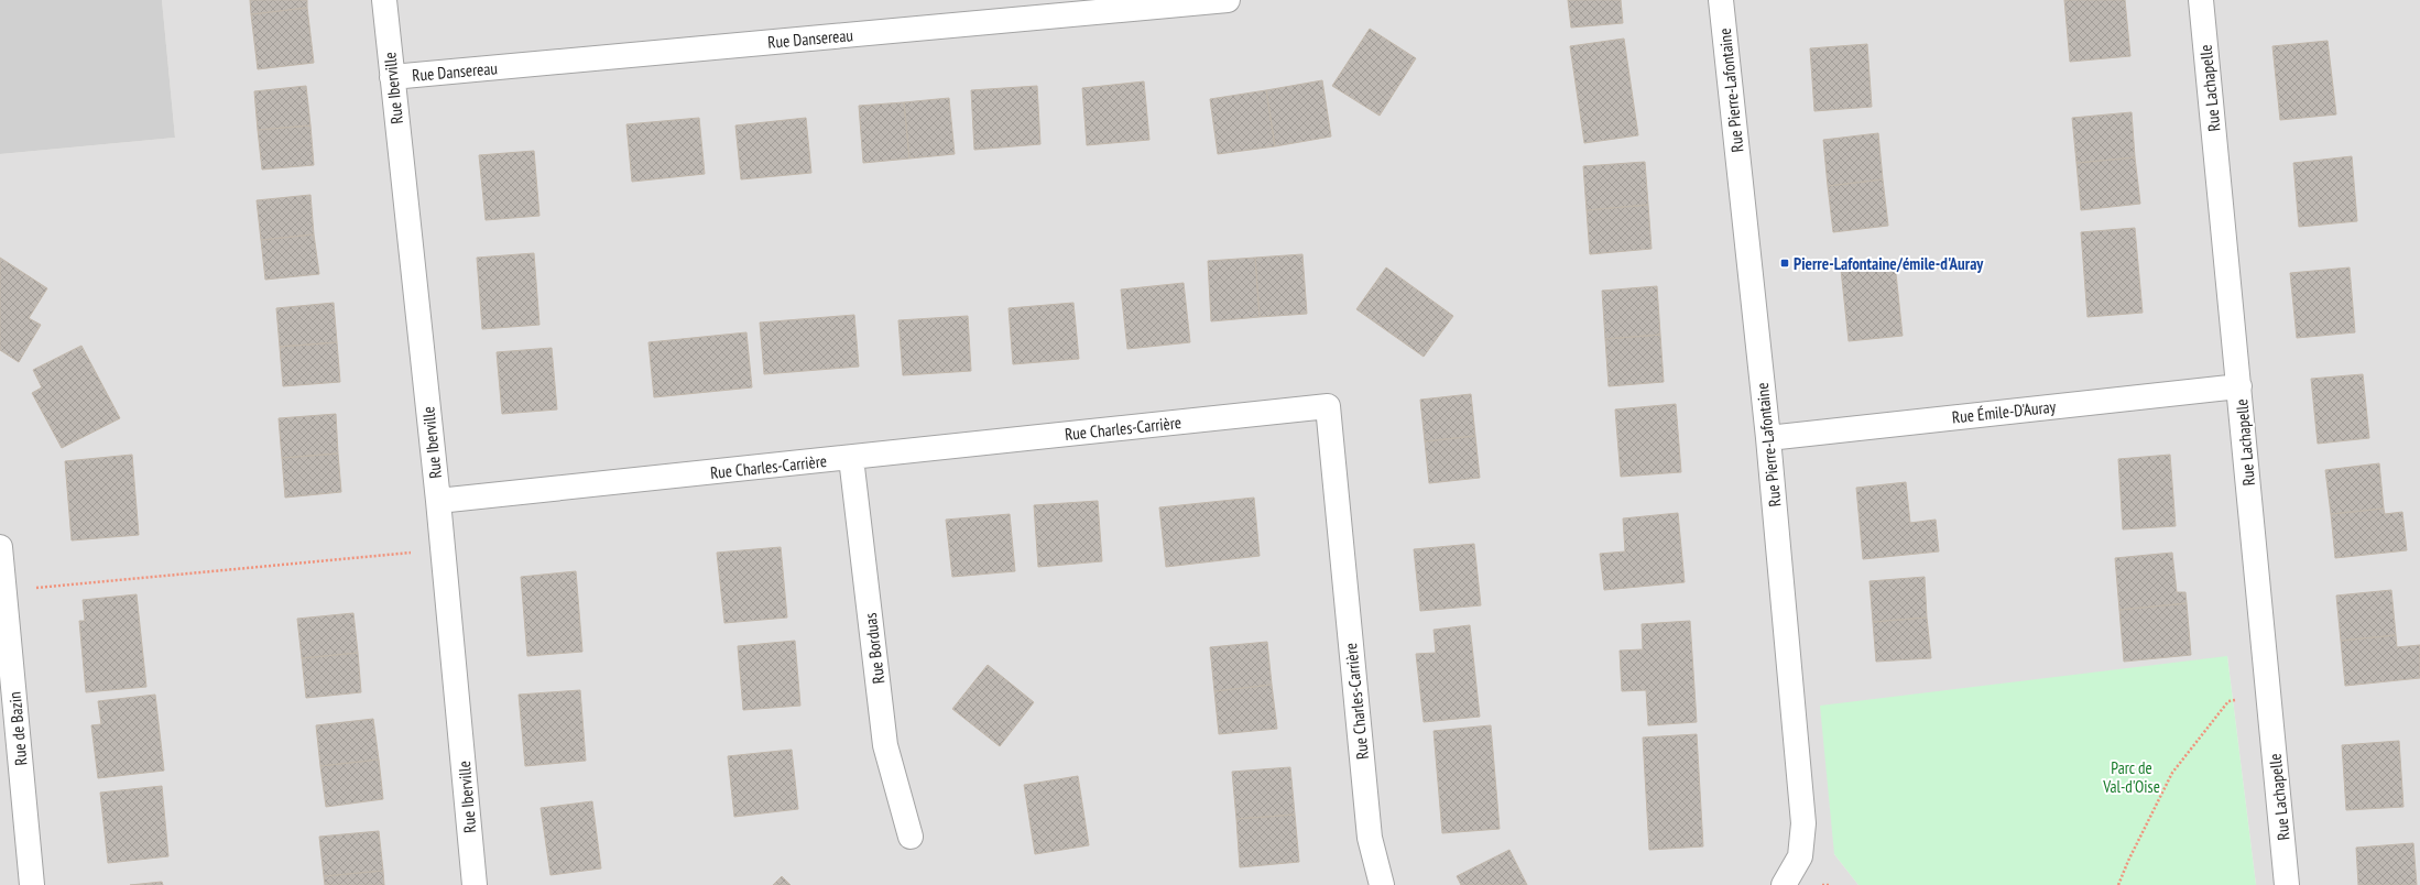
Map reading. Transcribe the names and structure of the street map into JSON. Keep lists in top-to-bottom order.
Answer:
{
  "streets": {
    "street": [
      "Rue Dansereau",
      "Rue Iberville",
      "Rue Lachapelle",
      "Rue Pierre-Lafontaine",
      "Rue Émile-D'Auray",
      "Rue Charles-Carrière",
      "Rue Borduas",
      "Rue de Bazin"
    ]
  },
  "crossings": [
    ["Rue Dansereau", "Rue Iberville"],
    ["Rue Iberville", "Rue Charles-Carrière"],
    ["Rue Lachapelle", "Rue Émile-D'Auray"],
    ["Rue Pierre-Lafontaine", "Rue Émile-D'Auray"],
    ["Rue Charles-Carrière", "Rue Borduas"]
  ],
  "parks": ["Parc de Val-d'Oise"],
  "places": {
    "transit": ["Pierre-Lafontaine/émile-d'Auray"]
  }
}
